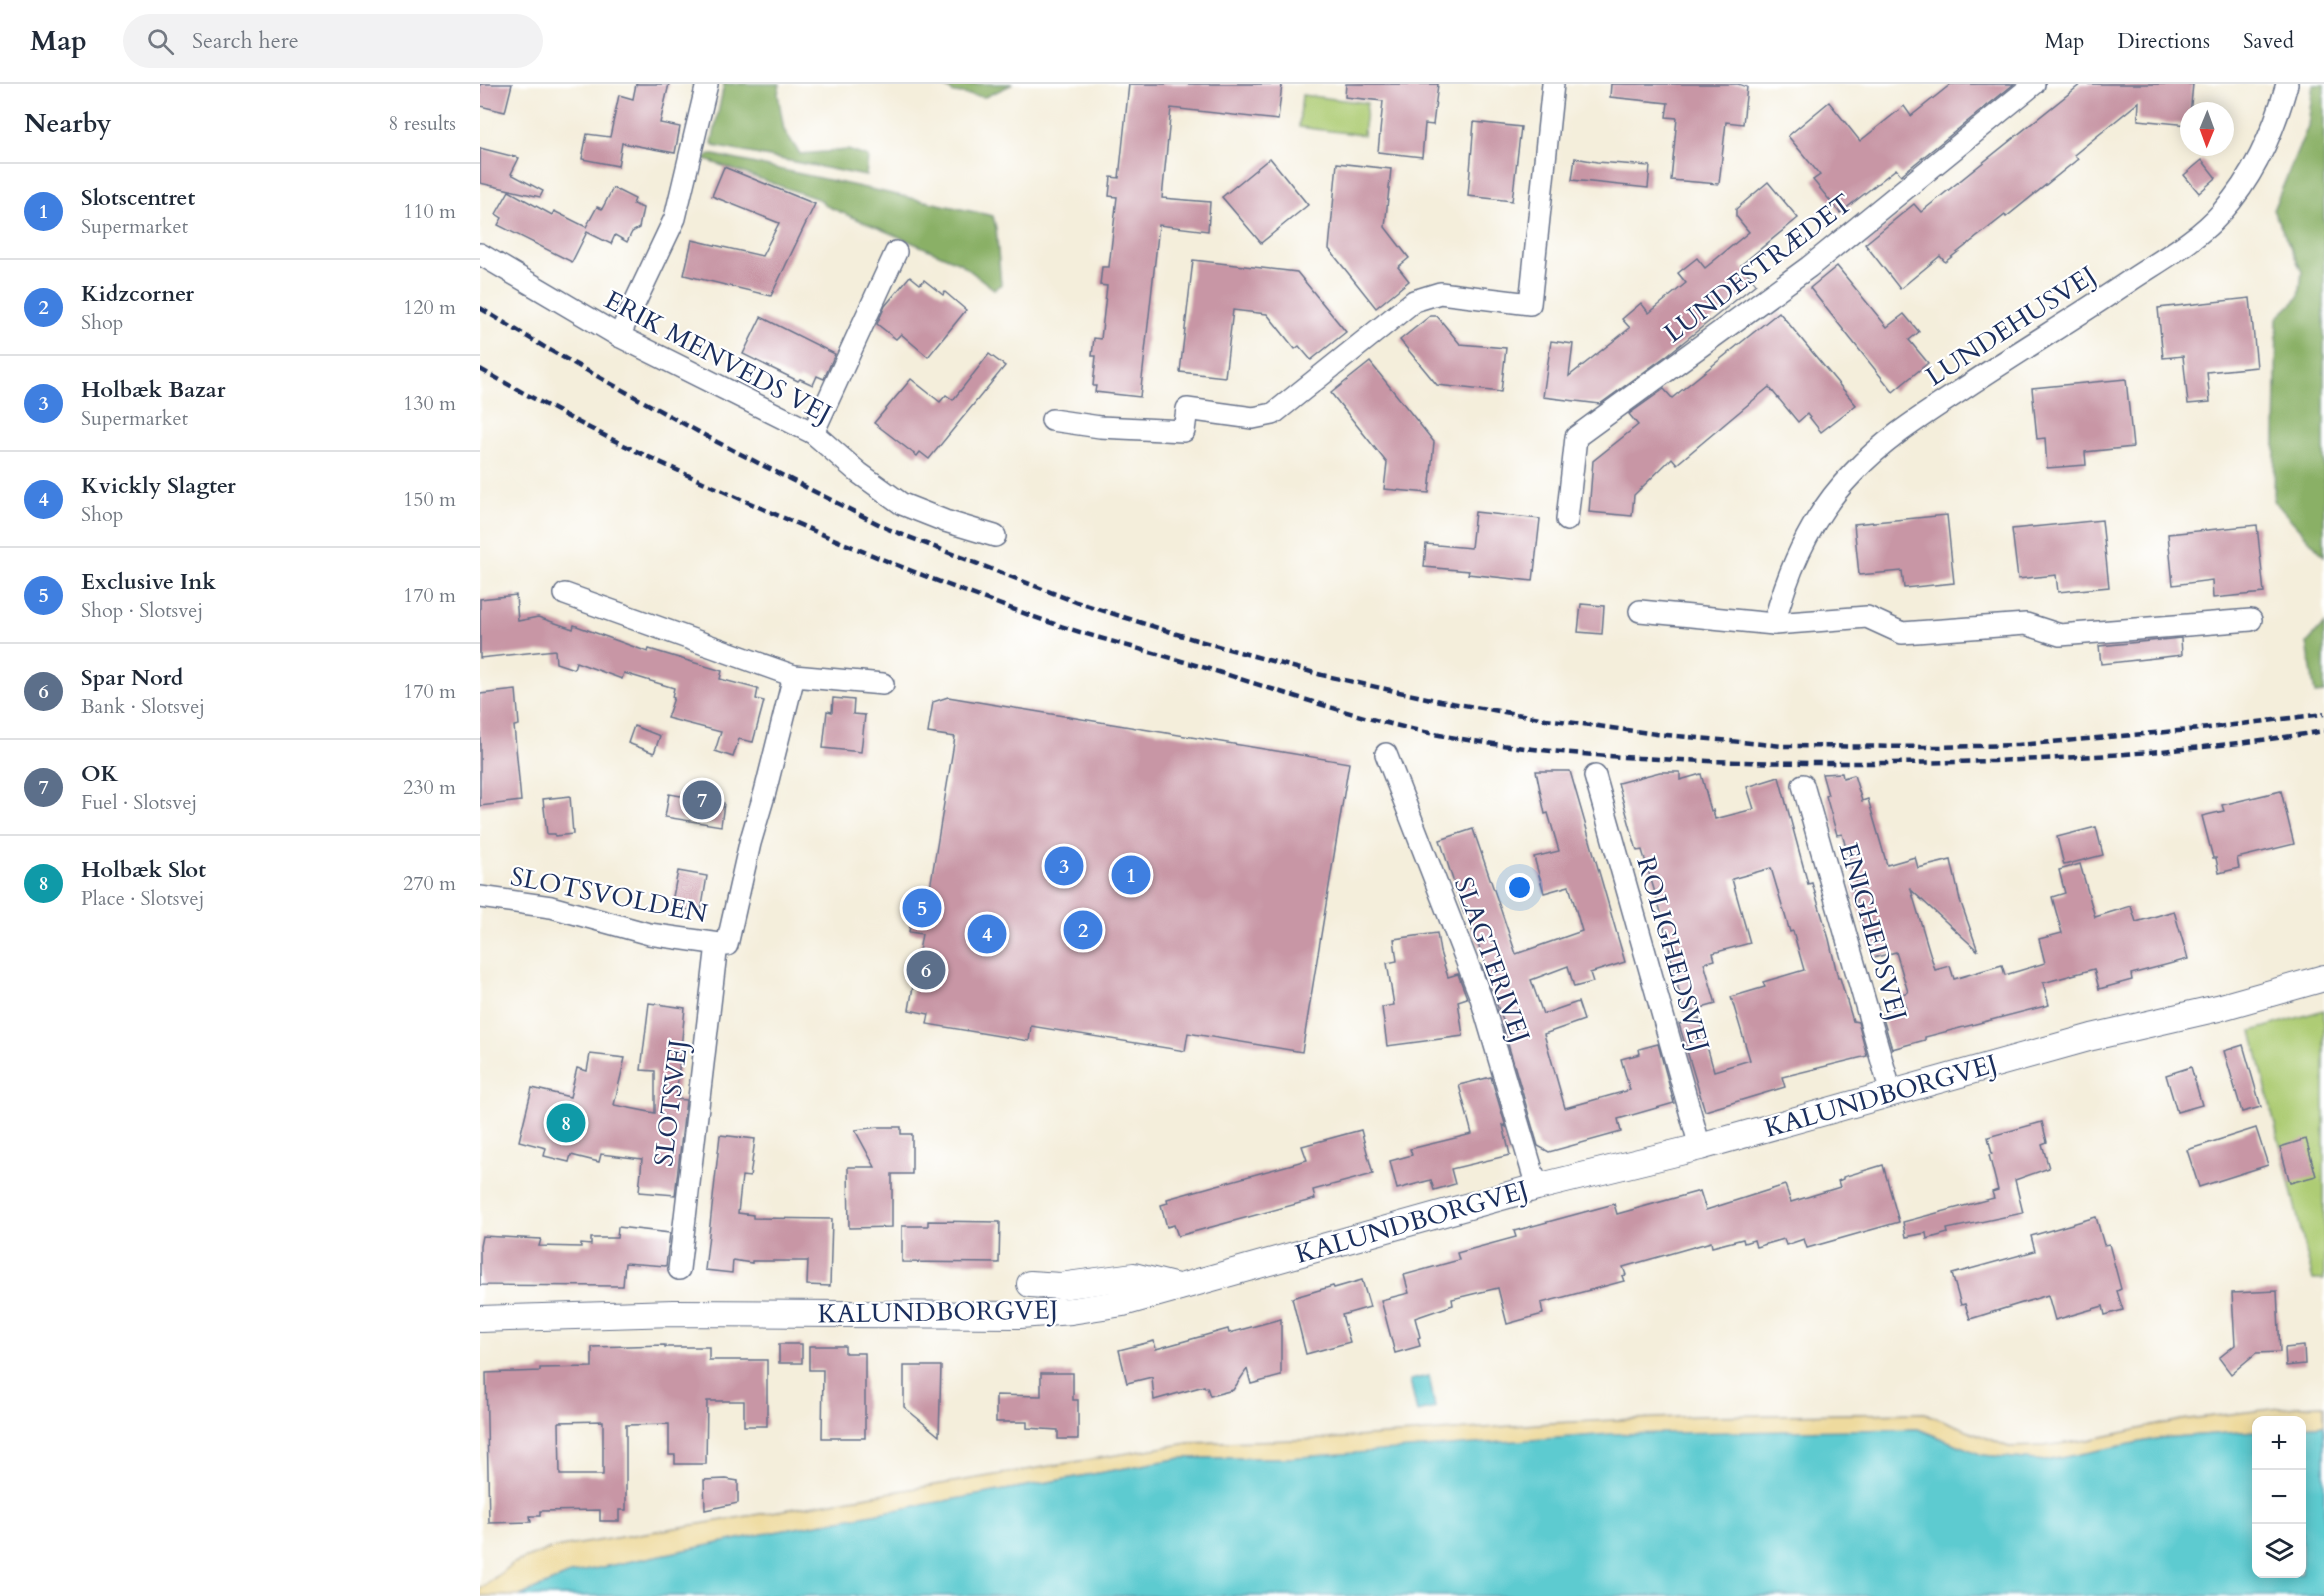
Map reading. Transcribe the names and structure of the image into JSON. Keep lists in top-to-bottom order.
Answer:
{
  "streets": {
    "street": [
      "LUNDESTRÆDET",
      "LUNDEHUSVEJ",
      "ERIK MENVEDS VEJ",
      "SLOTSVOLDEN",
      "ENIGHEDSVEJ",
      "ROLIGHEDSVEJ",
      "SLAGTERIVEJ",
      "KALUNDBORGVEJ",
      "SLOTSVEJ"
    ]
  },
  "crossings": [
    ["SLOTSVOLDEN", "SLOTSVEJ"],
    ["ENIGHEDSVEJ", "KALUNDBORGVEJ"],
    ["ROLIGHEDSVEJ", "KALUNDBORGVEJ"],
    ["SLAGTERIVEJ", "KALUNDBORGVEJ"]
  ],
  "north": "bottom",
  "page": {
    "header": "Map",
    "search": "Search here",
    "nav": ["Map", "Directions", "Saved"],
    "heading": ["Nearby", "8 results"],
    "list": [
      {
        "mark": "1",
        "name": "Slotscentret",
        "note": "Supermarket",
        "value": "110 m"
      },
      {
        "mark": "2",
        "name": "Kidzcorner",
        "note": "Shop",
        "value": "120 m"
      },
      {
        "mark": "3",
        "name": "Holbæk Bazar",
        "note": "Supermarket",
        "value": "130 m"
      },
      {
        "mark": "4",
        "name": "Kvickly Slagter",
        "note": "Shop",
        "value": "150 m"
      },
      {
        "mark": "5",
        "name": "Exclusive Ink",
        "note": "Shop · Slotsvej",
        "value": "170 m"
      },
      {
        "mark": "6",
        "name": "Spar Nord",
        "note": "Bank · Slotsvej",
        "value": "170 m"
      },
      {
        "mark": "7",
        "name": "OK",
        "note": "Fuel · Slotsvej",
        "value": "230 m"
      },
      {
        "mark": "8",
        "name": "Holbæk Slot",
        "note": "Place · Slotsvej",
        "value": "270 m"
      }
    ],
    "pins": [
      "7",
      "3",
      "1",
      "5",
      "2",
      "4",
      "6",
      "8"
    ],
    "map_buttons": ["+", "−"]
  }
}
